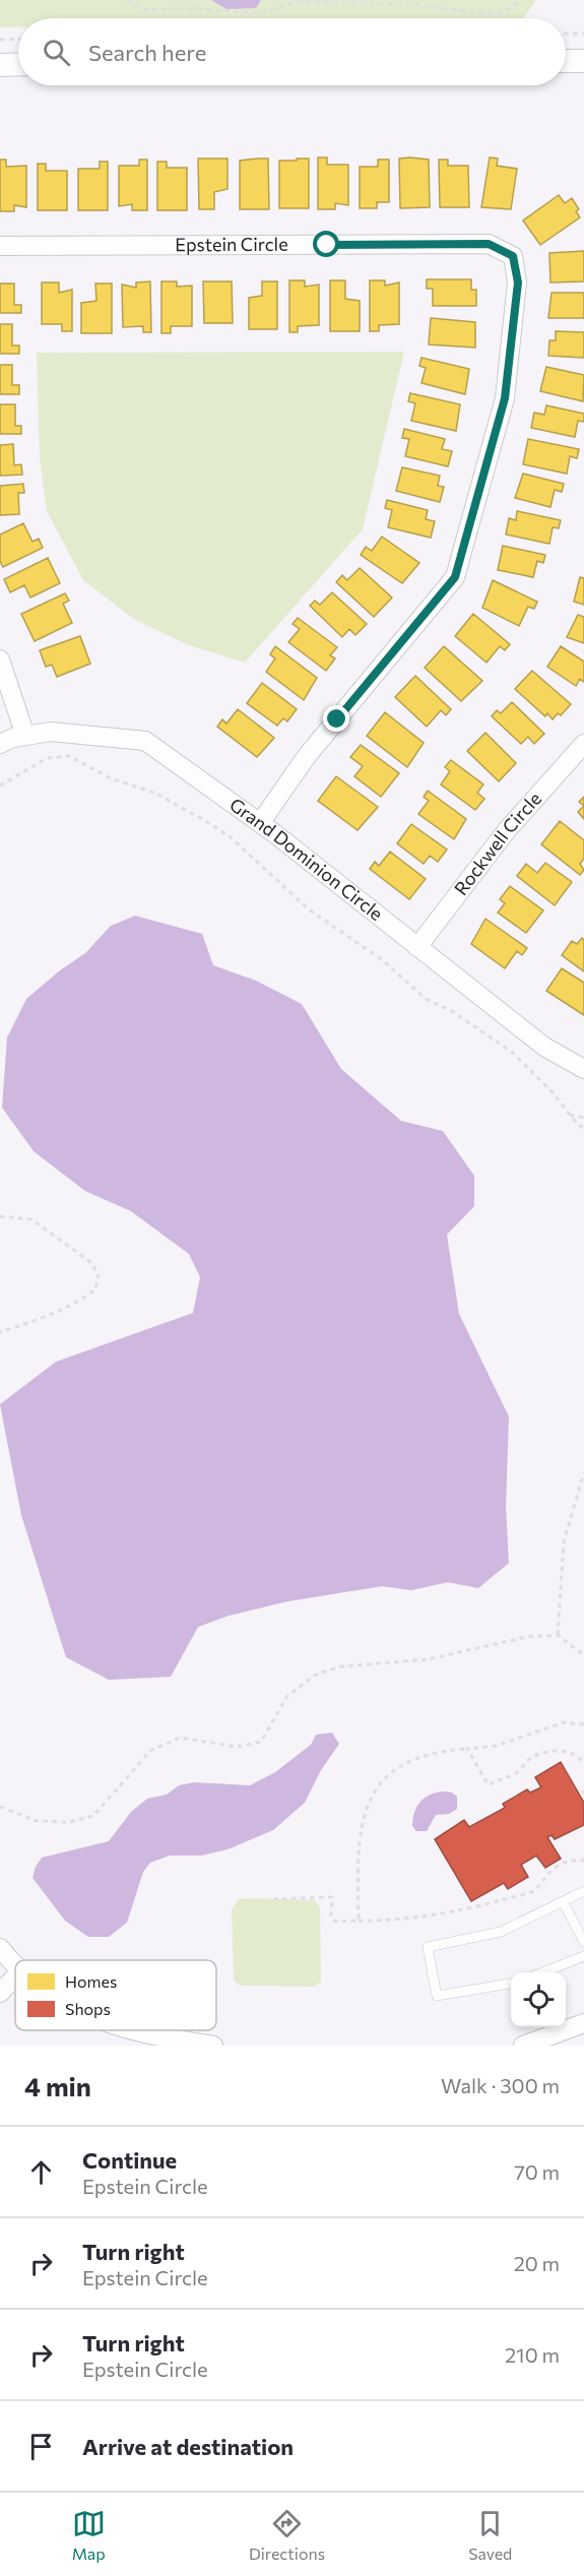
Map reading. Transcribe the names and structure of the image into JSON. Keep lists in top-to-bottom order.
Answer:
{
  "streets": {
    "street": ["Epstein Circle", "Rockwell Circle", "Grand Dominion Circle"]
  },
  "crossings": [
    ["Epstein Circle", "Grand Dominion Circle"],
    ["Rockwell Circle", "Grand Dominion Circle"]
  ],
  "legend": ["Homes", "Shops"],
  "page": {
    "search": "Search here",
    "heading": ["4 min", "Walk · 300 m"],
    "list": [
      ["Continue", "Epstein Circle", "70 m"],
      ["Turn right", "Epstein Circle", "20 m"],
      ["Turn right", "Epstein Circle", "210 m"],
      "Arrive at destination"
    ],
    "nav": ["Map", "Directions", "Saved"]
  }
}
